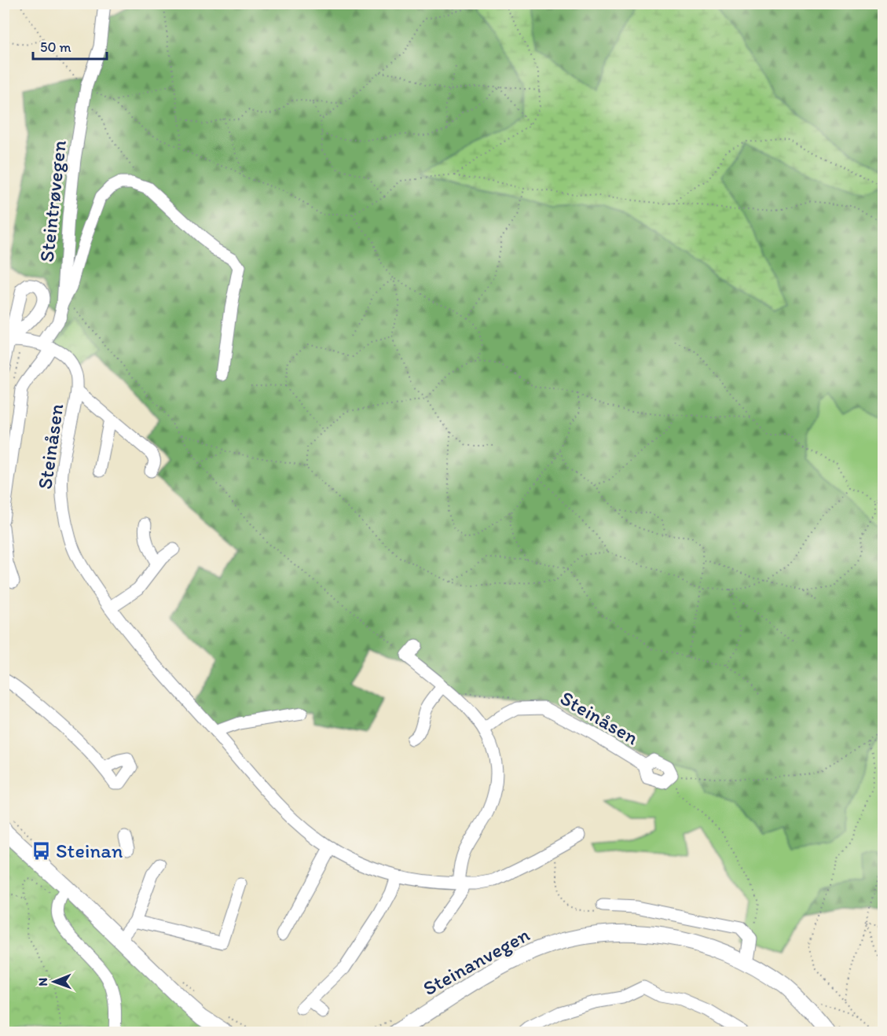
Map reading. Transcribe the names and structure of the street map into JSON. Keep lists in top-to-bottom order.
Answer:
{
  "streets": {
    "main road": ["Steinanvegen"],
    "street": ["Steintrøvegen", "Steinåsen"]
  },
  "crossings": [
    ["Steintrøvegen", "Steinåsen"]
  ],
  "places": {
    "bus stop": ["Steinan"]
  },
  "scale_bar": "50 m",
  "north": "left"
}
